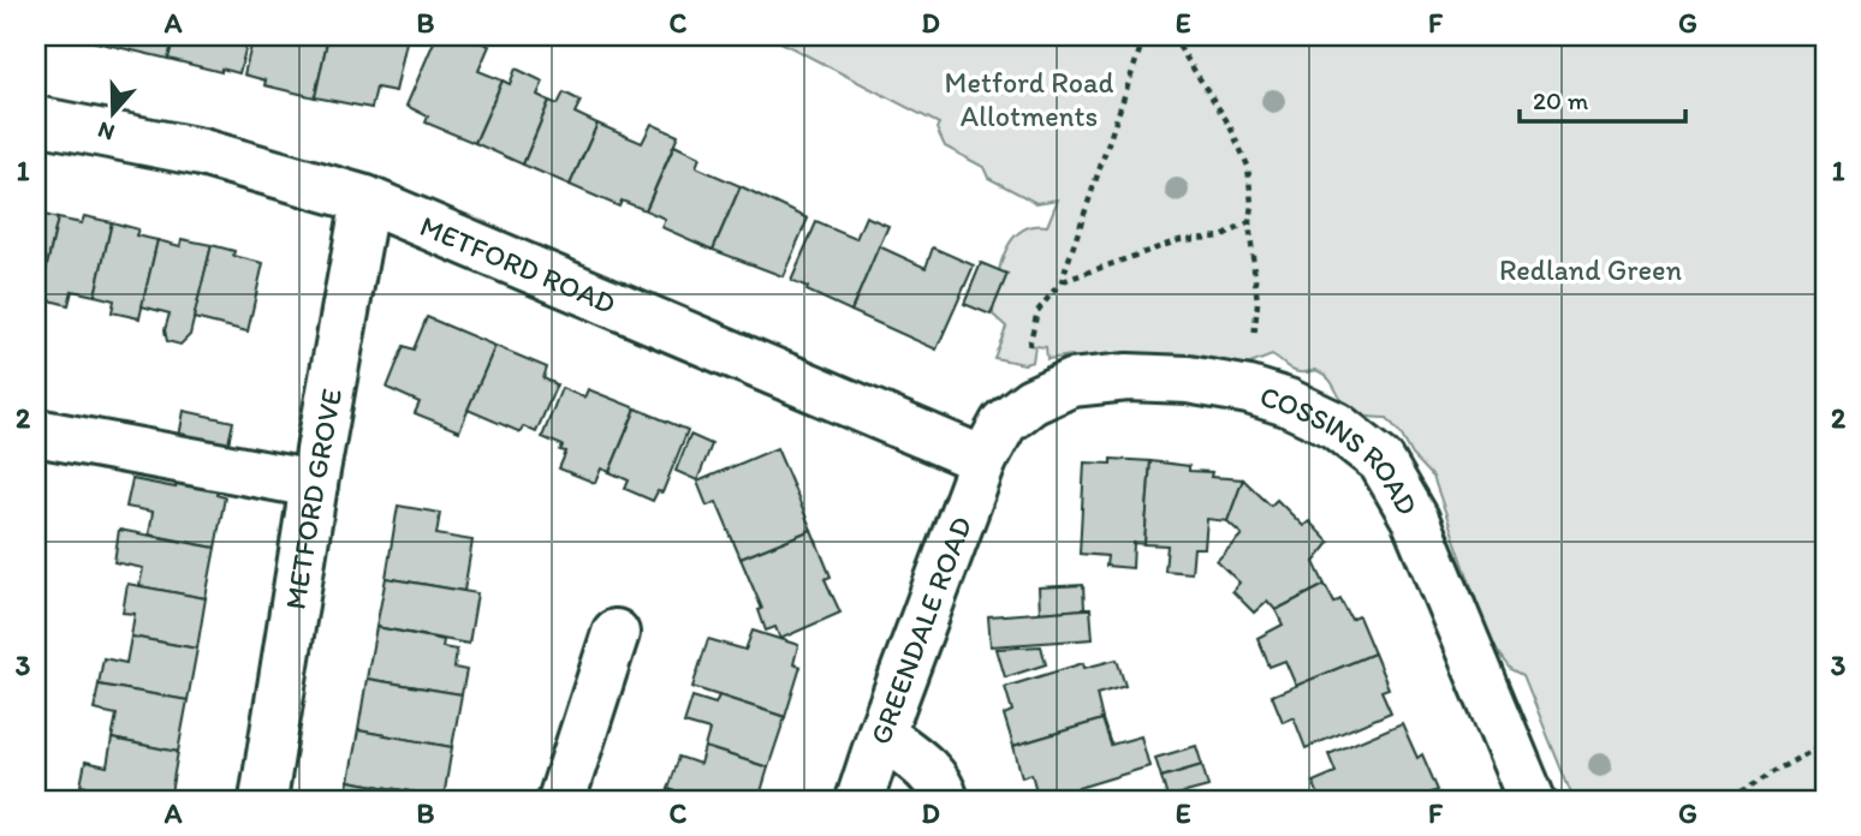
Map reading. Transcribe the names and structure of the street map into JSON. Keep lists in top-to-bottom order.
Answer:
{
  "streets": {
    "street": [
      "METFORD ROAD",
      "COSSINS ROAD",
      "METFORD GROVE",
      "GREENDALE ROAD"
    ]
  },
  "crossings": [
    ["METFORD ROAD", "COSSINS ROAD"],
    ["METFORD ROAD", "METFORD GROVE"],
    ["METFORD ROAD", "GREENDALE ROAD"],
    ["COSSINS ROAD", "GREENDALE ROAD"]
  ],
  "parks": ["Metford Road Allotments", "Redland Green"],
  "scale_bar": "20 m",
  "north": "bottom",
  "grid": {
    "columns": [
      "A",
      "B",
      "C",
      "D",
      "E",
      "F",
      "G"
    ],
    "rows": ["1", "2", "3"]
  }
}
